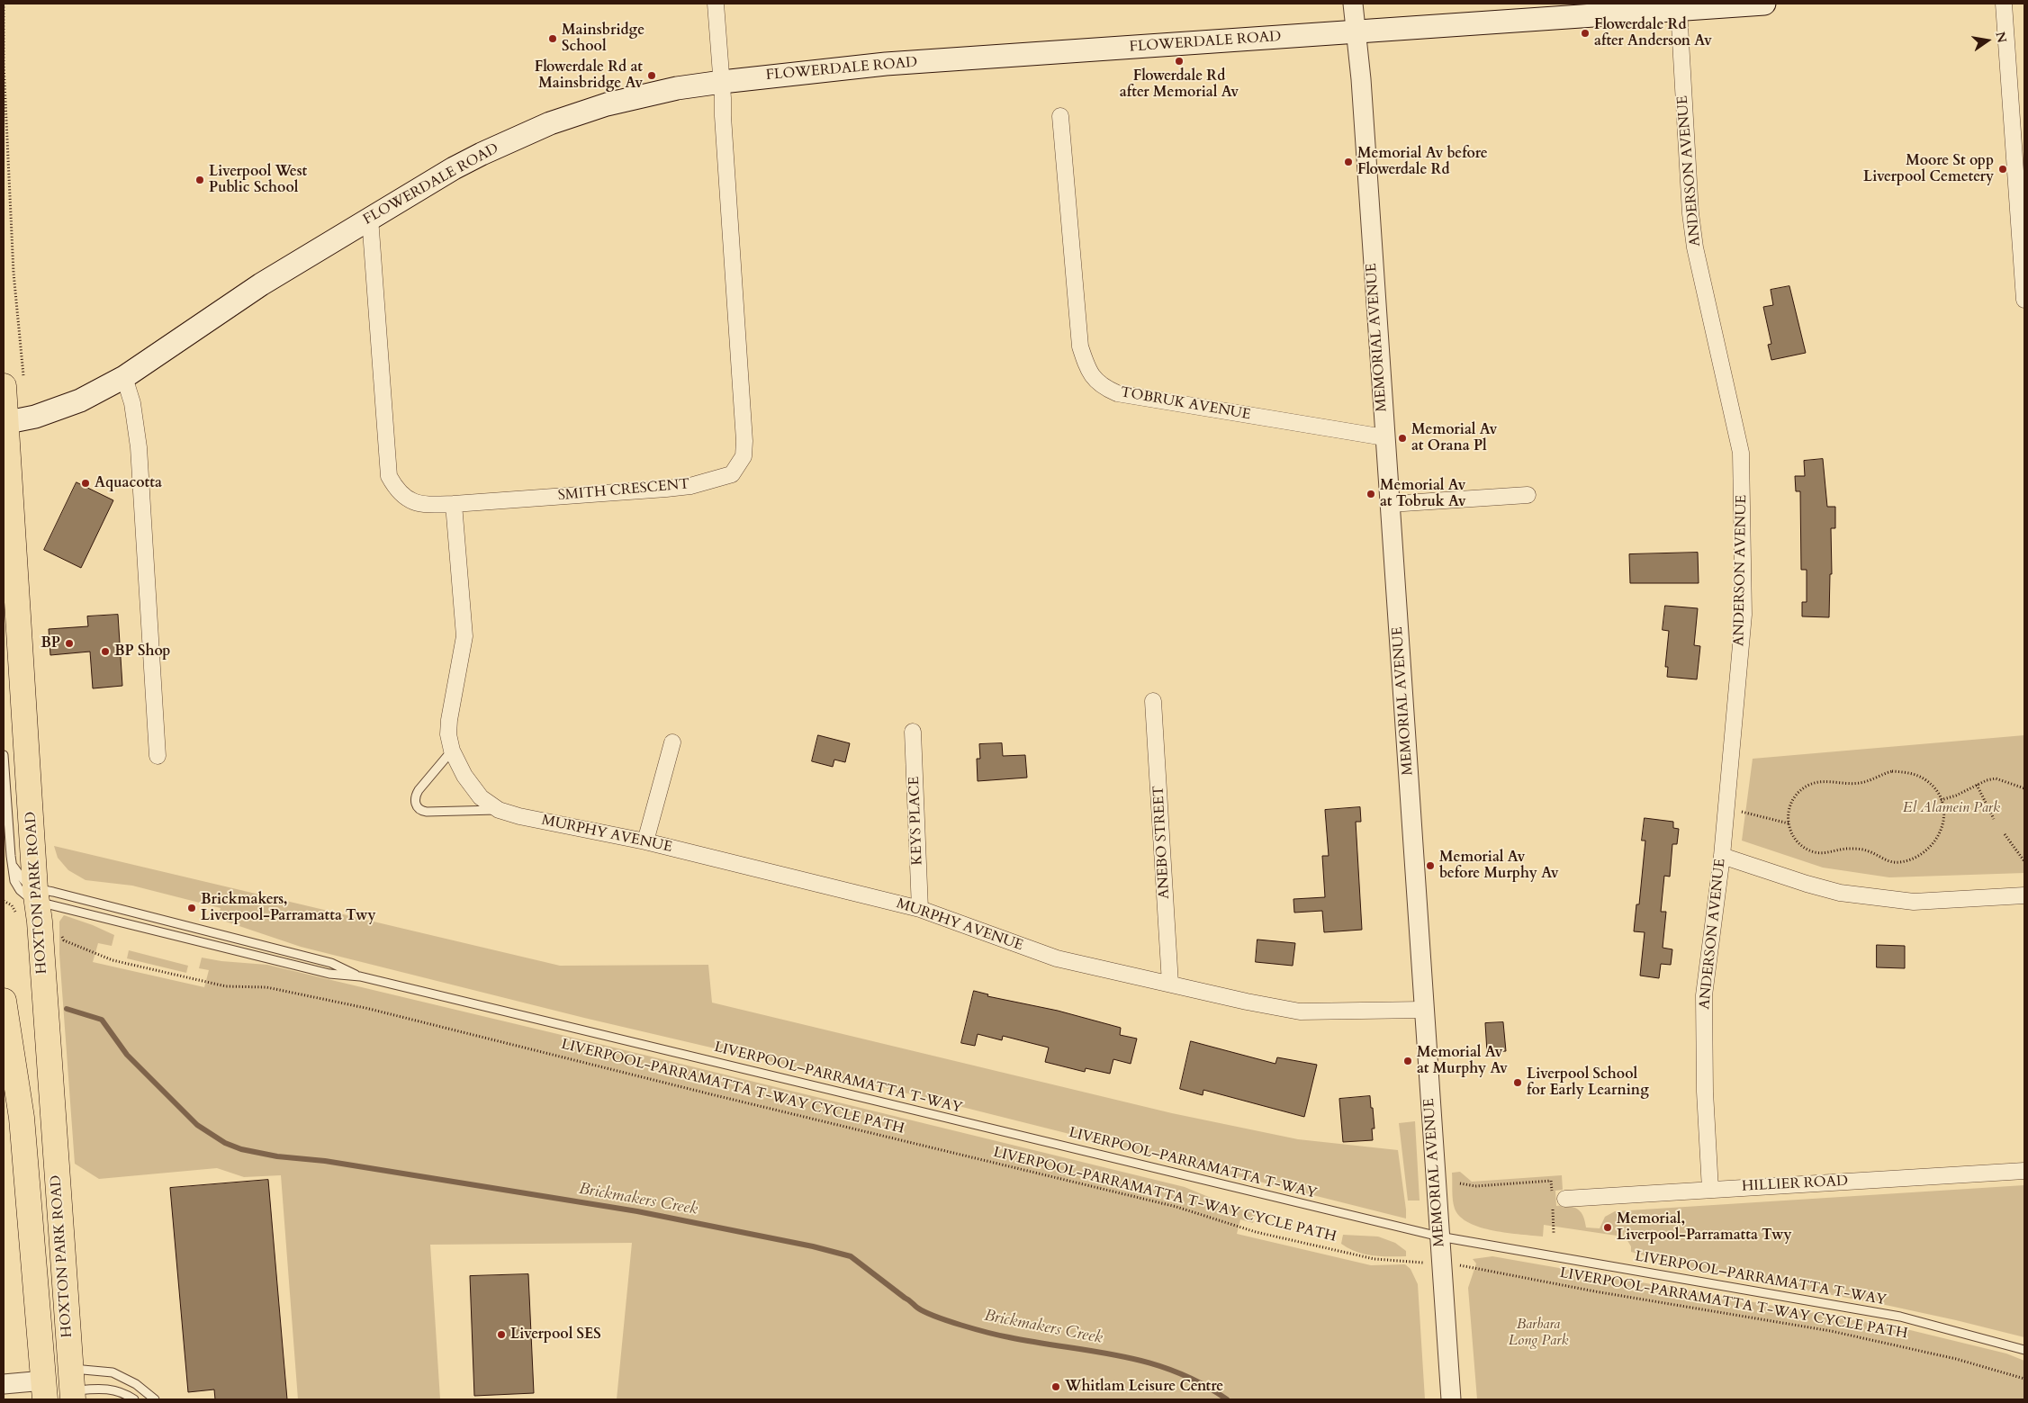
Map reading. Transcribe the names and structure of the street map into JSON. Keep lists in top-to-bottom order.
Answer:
{
  "streets": {
    "main road": ["FLOWERDALE ROAD", "HOXTON PARK ROAD"],
    "street": [
      "ANDERSON AVENUE",
      "MEMORIAL AVENUE",
      "TOBRUK AVENUE",
      "SMITH CRESCENT",
      "KEYS PLACE",
      "MURPHY AVENUE",
      "ANEBO STREET",
      "HILLIER ROAD"
    ],
    "lane": ["LIVERPOOL–PARRAMATTA T-WAY"],
    "path": ["LIVERPOOL-PARRAMATTA T-WAY CYCLE PATH"]
  },
  "crossings": [
    ["FLOWERDALE ROAD", "ANDERSON AVENUE"],
    ["FLOWERDALE ROAD", "MEMORIAL AVENUE"],
    ["FLOWERDALE ROAD", "SMITH CRESCENT"],
    ["FLOWERDALE ROAD", "HOXTON PARK ROAD"],
    ["ANDERSON AVENUE", "HILLIER ROAD"],
    ["MEMORIAL AVENUE", "TOBRUK AVENUE"],
    ["MEMORIAL AVENUE", "MURPHY AVENUE"],
    ["MEMORIAL AVENUE", "LIVERPOOL–PARRAMATTA T-WAY"],
    ["SMITH CRESCENT", "MURPHY AVENUE"],
    ["KEYS PLACE", "MURPHY AVENUE"],
    ["MURPHY AVENUE", "ANEBO STREET"],
    ["HOXTON PARK ROAD", "LIVERPOOL–PARRAMATTA T-WAY"]
  ],
  "water": ["Brickmakers Creek"],
  "parks": ["El Alamein Park", "Barbara Long Park"],
  "places": [
    "Flowerdale Rd after Anderson Av",
    "Mainsbridge School",
    "Flowerdale Rd after Memorial Av",
    "Flowerdale Rd at Mainsbridge Av",
    "Memorial Av before Flowerdale Rd",
    "Moore St opp Liverpool Cemetery",
    "Liverpool West Public School",
    "Memorial Av at Orana Pl",
    "Aquacotta",
    "Memorial Av at Tobruk Av",
    "BP",
    "BP Shop",
    "Memorial Av before Murphy Av",
    "Brickmakers, Liverpool-Parramatta Twy",
    "Memorial Av at Murphy Av",
    "Liverpool School for Early Learning",
    "Memorial, Liverpool-Parramatta Twy",
    "Liverpool SES",
    "Whitlam Leisure Centre"
  ],
  "north": "right"
}
